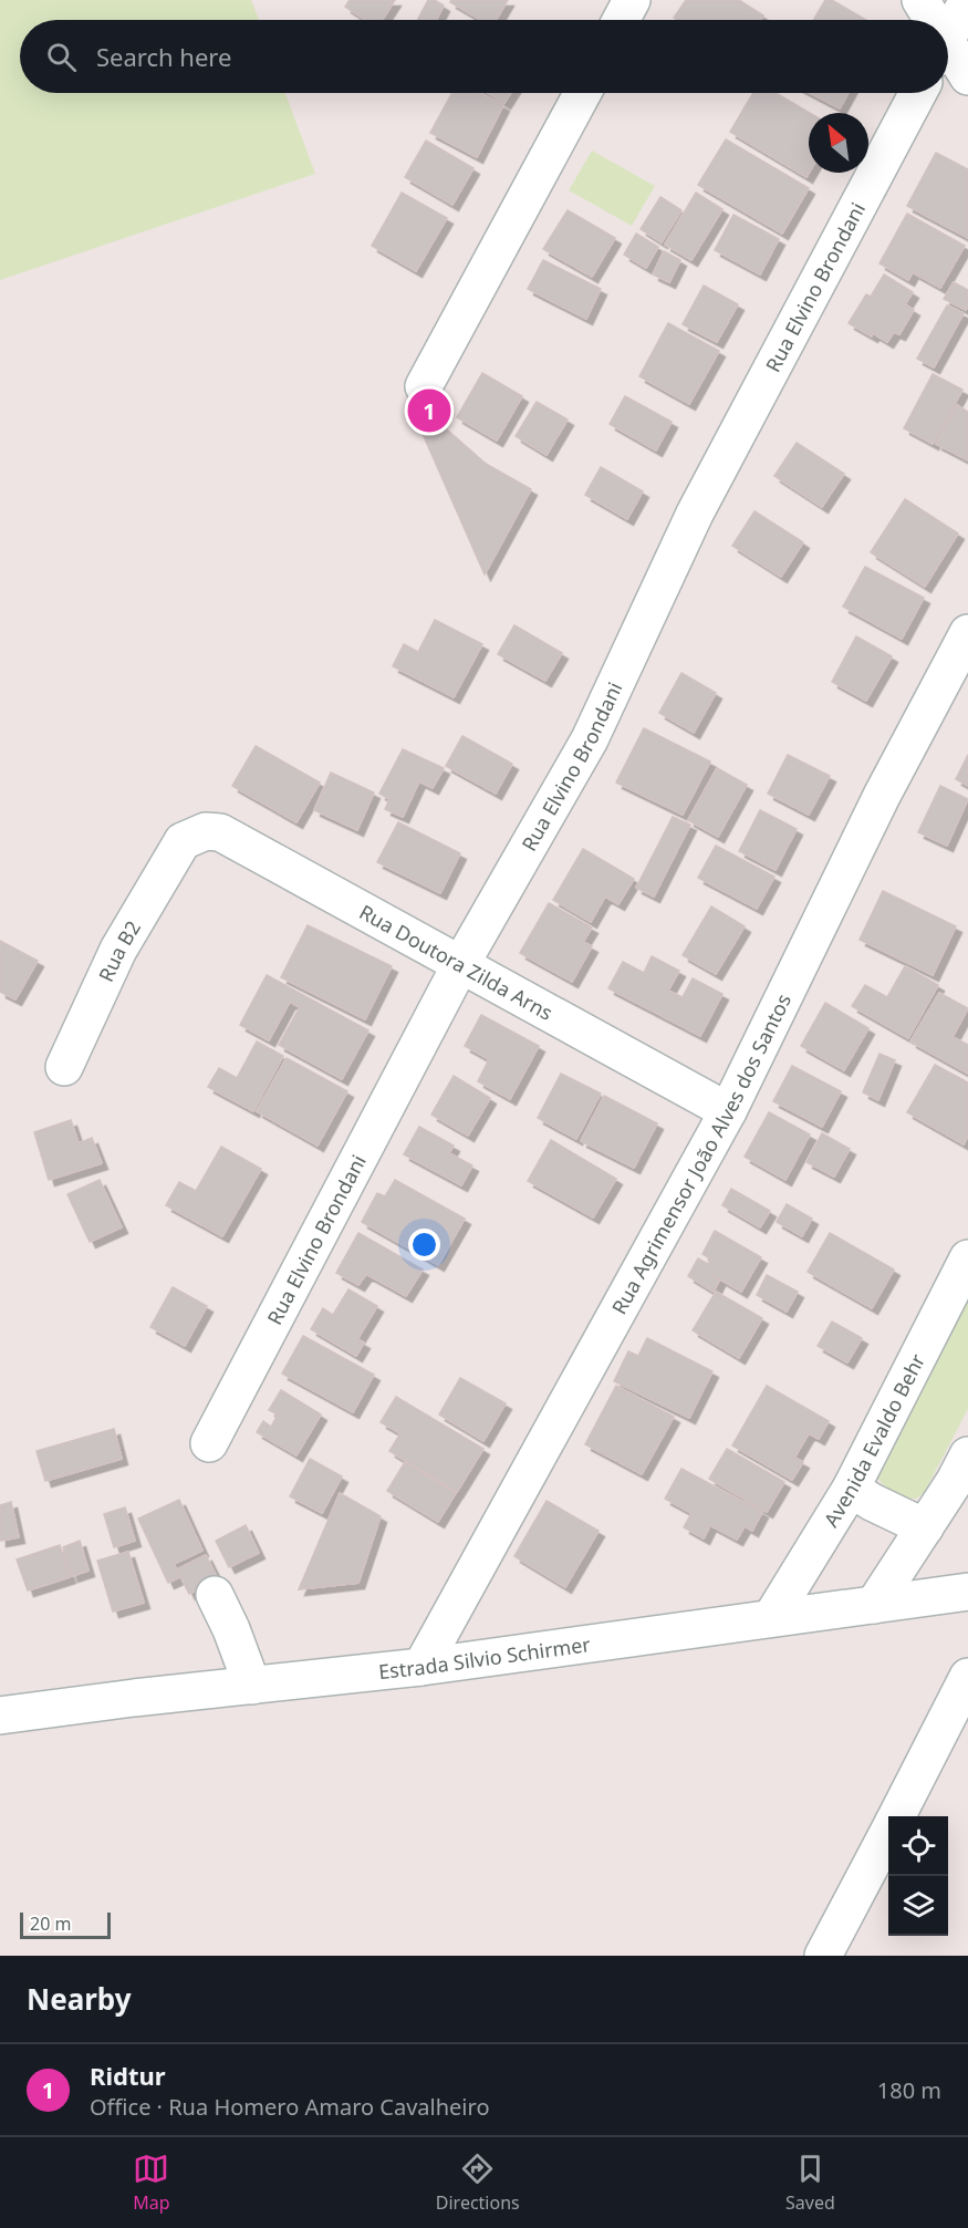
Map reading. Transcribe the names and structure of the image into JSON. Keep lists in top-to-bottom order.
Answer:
{
  "streets": {
    "street": [
      "Rua Elvino Brondani",
      "Rua B2",
      "Rua Doutora Zilda Arns",
      "Rua Agrimensor João Alves dos Santos",
      "Avenida Evaldo Behr",
      "Estrada Silvio Schirmer"
    ]
  },
  "crossings": [
    ["Rua Elvino Brondani", "Rua Doutora Zilda Arns"],
    ["Rua B2", "Rua Doutora Zilda Arns"],
    ["Rua Doutora Zilda Arns", "Rua Agrimensor João Alves dos Santos"],
    ["Rua Agrimensor João Alves dos Santos", "Estrada Silvio Schirmer"],
    ["Avenida Evaldo Behr", "Estrada Silvio Schirmer"]
  ],
  "scale_bar": "20 m",
  "north": "top left",
  "page": {
    "search": "Search here",
    "pins": "1",
    "scale": "20 m",
    "heading": "Nearby",
    "list": [
      {
        "mark": "1",
        "name": "Ridtur",
        "note": "Office · Rua Homero Amaro Cavalheiro",
        "value": "180 m"
      }
    ],
    "nav": ["Map", "Directions", "Saved"]
  }
}
